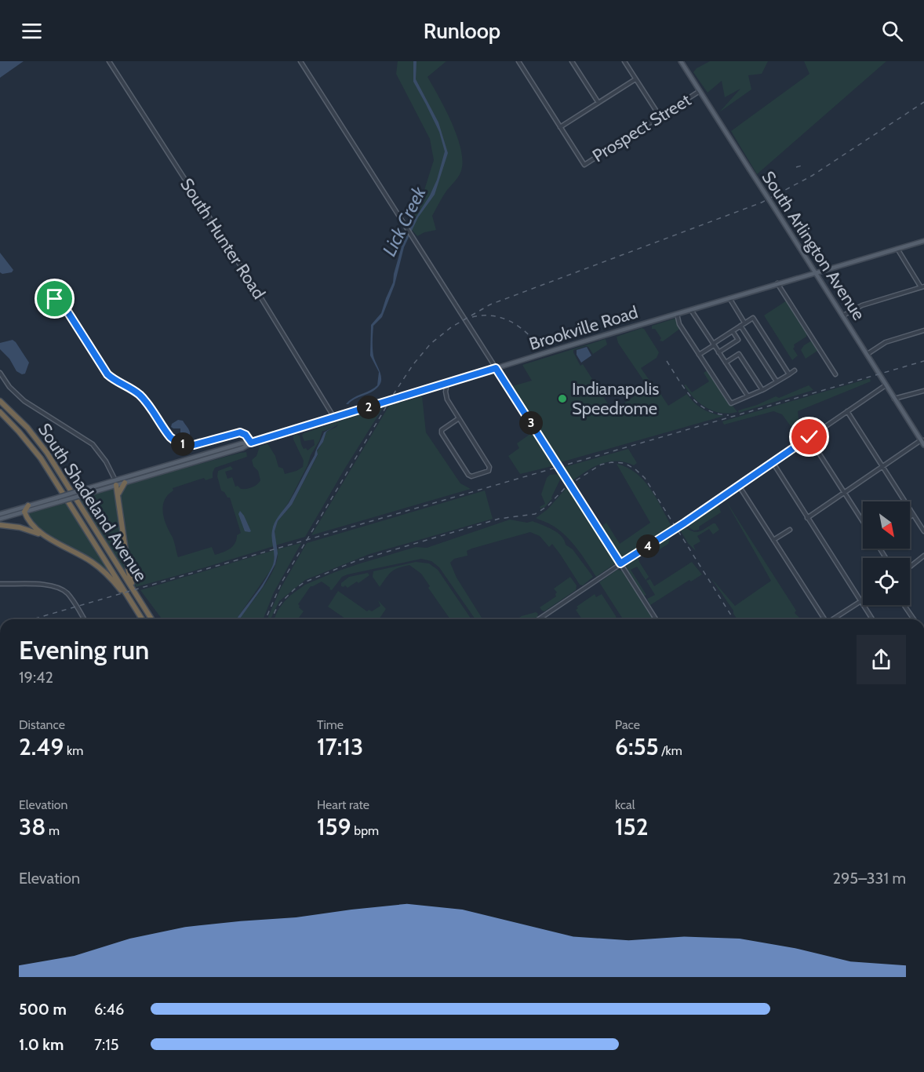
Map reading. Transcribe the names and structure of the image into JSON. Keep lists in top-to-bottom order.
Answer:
{
  "streets": {
    "highway": ["South Shadeland Avenue"],
    "main road": ["South Arlington Avenue", "Brookville Road"],
    "street": ["Prospect Street", "South Hunter Road"]
  },
  "crossings": [
    ["Prospect Street", "South Arlington Avenue"],
    ["South Hunter Road", "Brookville Road"],
    ["South Arlington Avenue", "Brookville Road"],
    ["Brookville Road", "South Shadeland Avenue"]
  ],
  "water": ["Lick Creek"],
  "places": ["Indianapolis Speedrome"],
  "north": "bottom right",
  "page": {
    "header": "Runloop",
    "pins": [
      "2",
      "3",
      "1",
      "4"
    ],
    "heading": ["Evening run", "19:42"],
    "stats": [
      ["Distance", "2.49 km"],
      ["Time", "17:13"],
      ["Pace", "6:55 /km"],
      ["Elevation", "38 m"],
      ["Heart rate", "159 bpm"],
      ["kcal", "152"]
    ],
    "chart": ["Elevation", "295–331 m"],
    "list": [
      {
        "name": "500 m",
        "note": "6:46"
      },
      {
        "name": "1.0 km",
        "note": "7:15"
      }
    ]
  }
}
